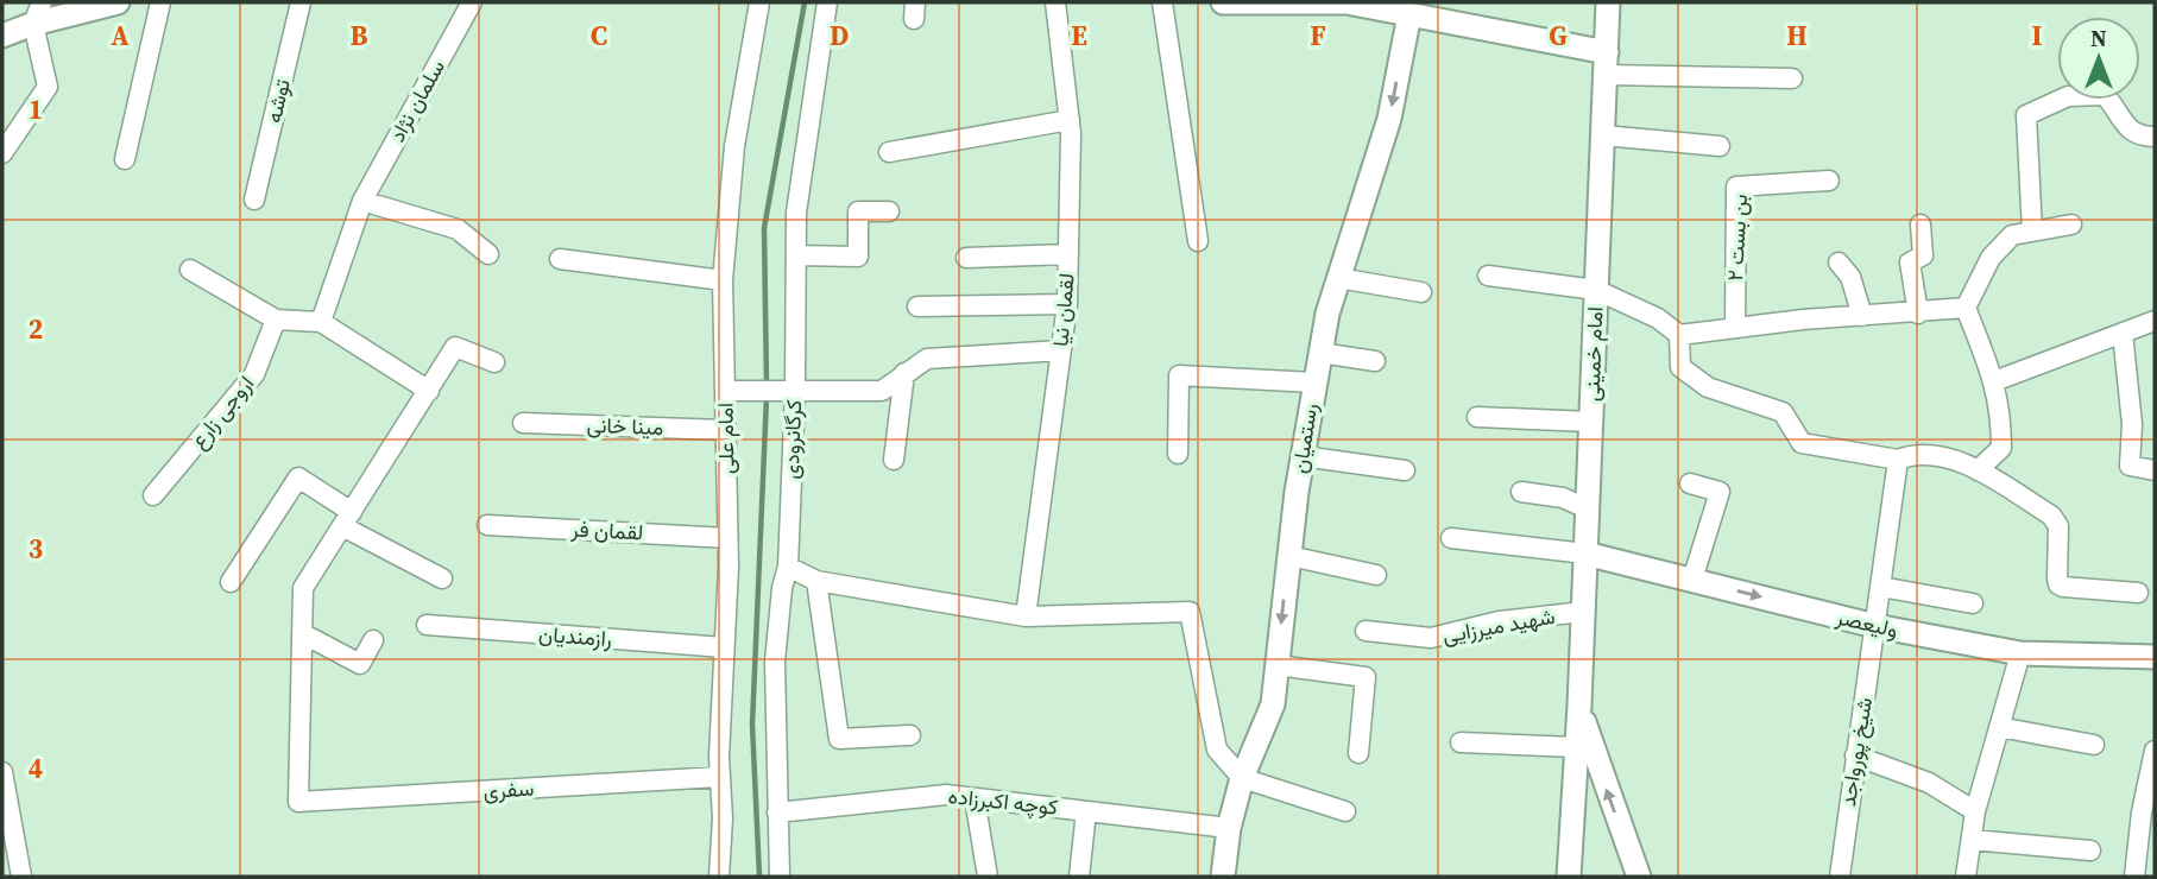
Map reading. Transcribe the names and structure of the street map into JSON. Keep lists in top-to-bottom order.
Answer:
{
  "streets": {
    "street": [
      "توشه",
      "سلمان نژاد",
      "بن بست ۲",
      "لقمان نیا",
      "امام خمینی",
      "اروجی زارع",
      "مینا خانی",
      "امام علی",
      "رستمیان",
      "کرگانرودی",
      "لقمان فر",
      "ولیعصر",
      "شهید میرزایی",
      "رازمندیان",
      "شیخ پورواجد",
      "سفری",
      "کوچه اکبرزاده"
    ]
  },
  "crossings": [
    ["امام خمینی", "ولیعصر"],
    ["امام خمینی", "شهید میرزایی"],
    ["مینا خانی", "امام علی"],
    ["امام علی", "لقمان فر"],
    ["امام علی", "رازمندیان"],
    ["امام علی", "سفری"],
    ["رستمیان", "کوچه اکبرزاده"],
    ["کرگانرودی", "کوچه اکبرزاده"],
    ["ولیعصر", "شیخ پورواجد"]
  ],
  "north": "top",
  "grid": {
    "columns": [
      "A",
      "B",
      "C",
      "D",
      "E",
      "F",
      "G",
      "H",
      "I"
    ],
    "rows": [
      "1",
      "2",
      "3",
      "4"
    ]
  }
}
